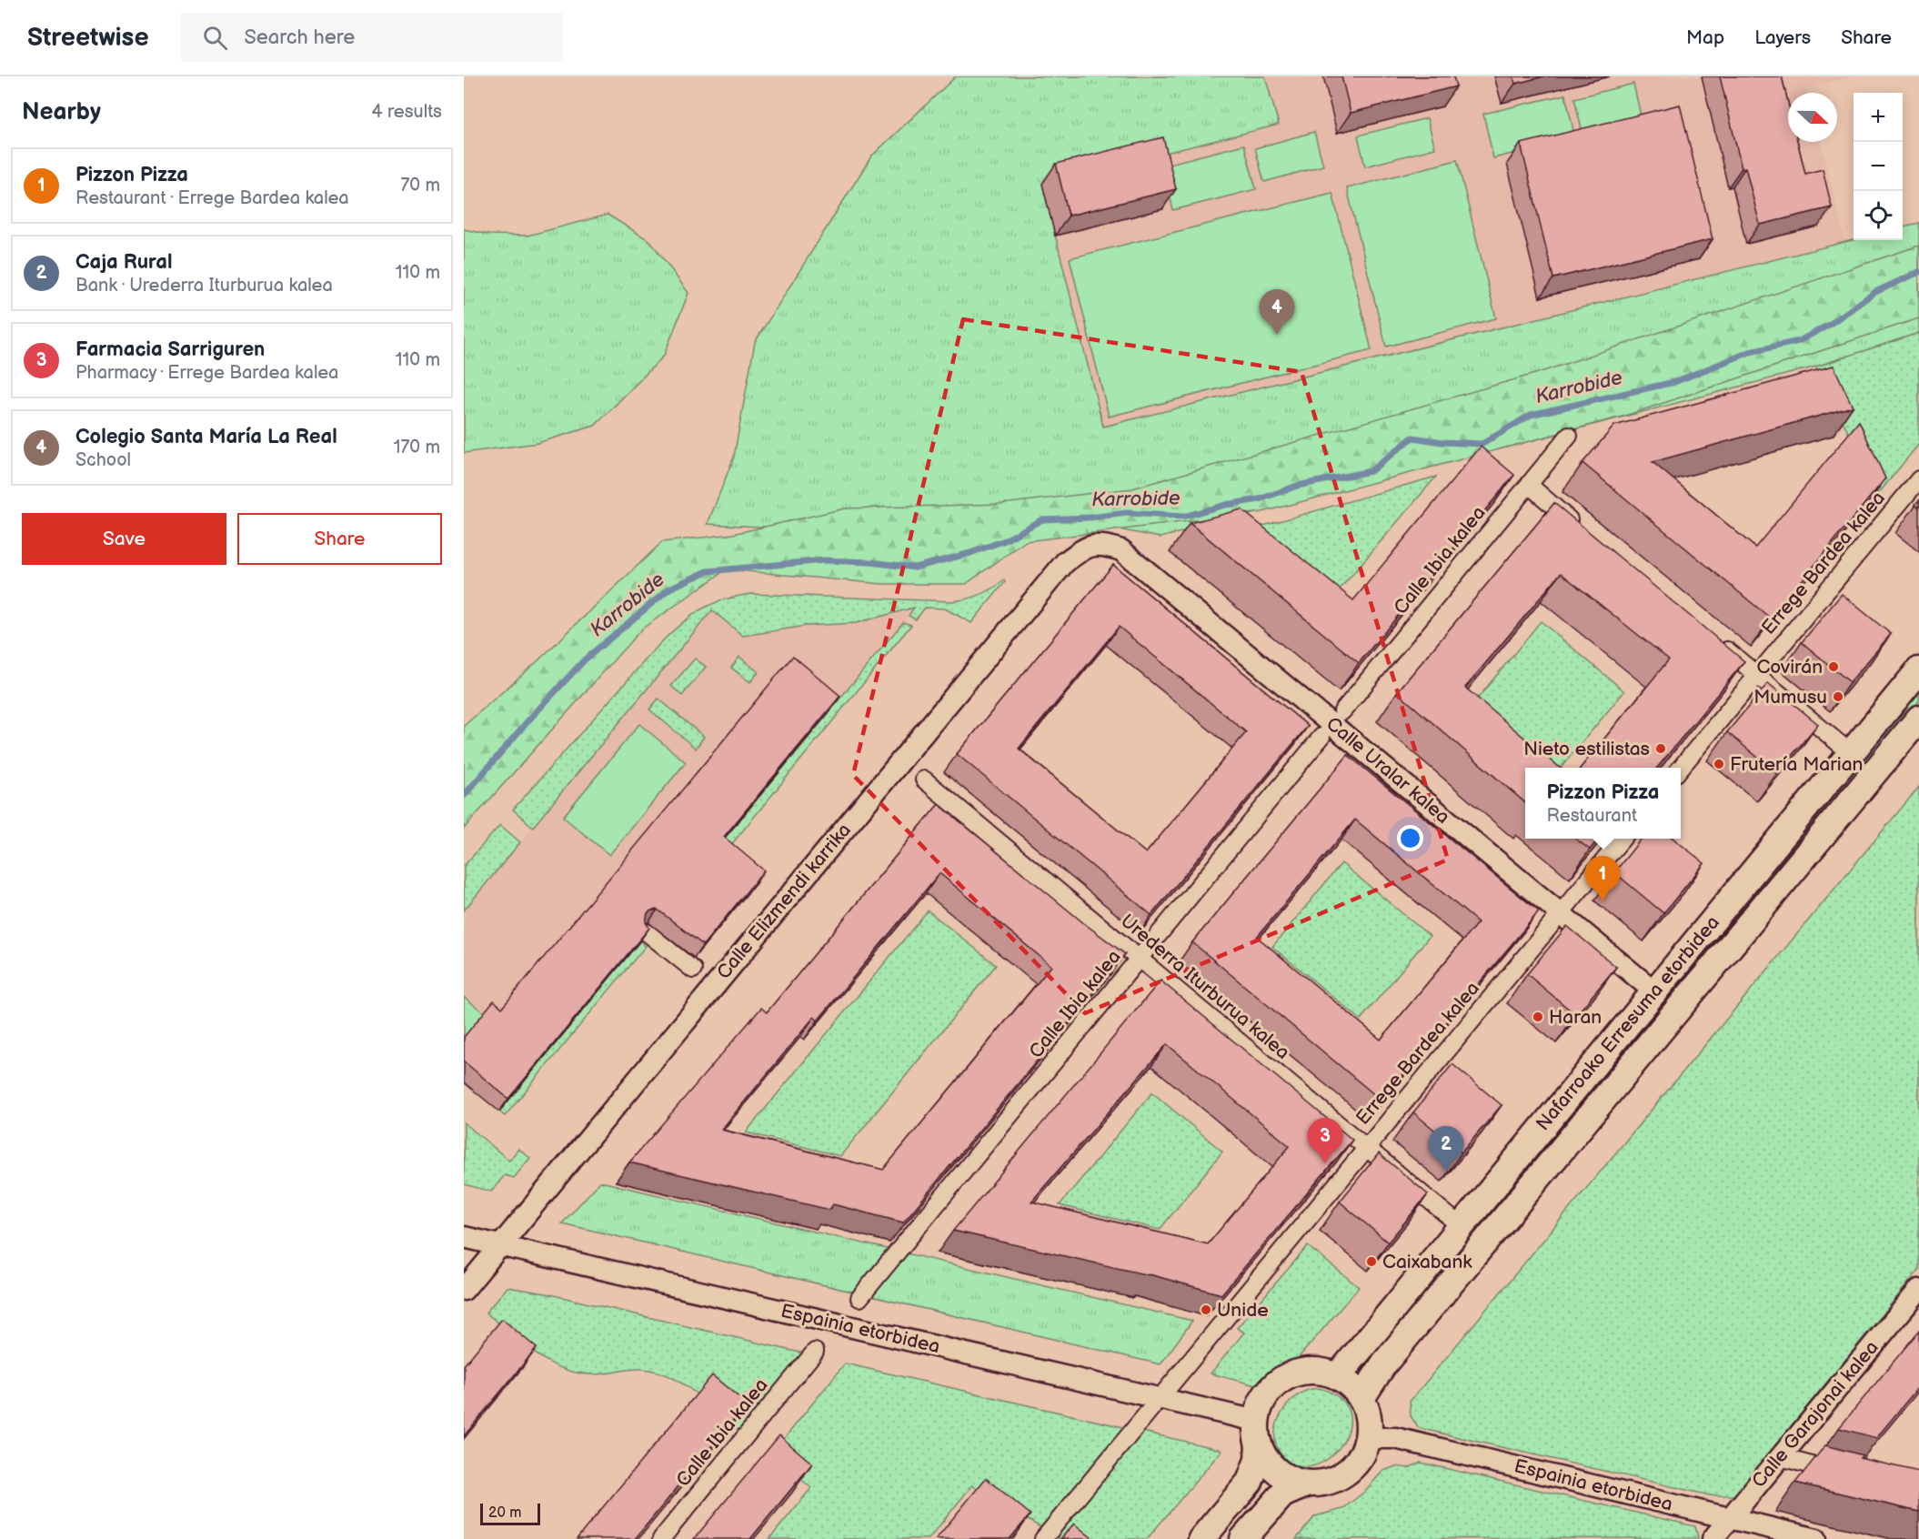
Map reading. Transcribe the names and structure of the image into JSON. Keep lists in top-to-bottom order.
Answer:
{
  "streets": {
    "street": [
      "Calle Ibia kalea",
      "Errege Bardea kalea",
      "Calle Uralar kalea",
      "Calle Elizmendi karrika",
      "Urederra Iturburua kalea",
      "Nafarroako Erresuma etorbidea",
      "Espainia etorbidea",
      "Calle Garajonai kalea"
    ]
  },
  "crossings": [
    ["Calle Ibia kalea", "Urederra Iturburua kalea"],
    ["Errege Bardea kalea", "Urederra Iturburua kalea"],
    ["Calle Uralar kalea", "Calle Elizmendi karrika"],
    ["Calle Uralar kalea", "Nafarroako Erresuma etorbidea"],
    ["Calle Elizmendi karrika", "Espainia etorbidea"],
    ["Urederra Iturburua kalea", "Nafarroako Erresuma etorbidea"],
    ["Nafarroako Erresuma etorbidea", "Espainia etorbidea"],
    ["Espainia etorbidea", "Calle Garajonai kalea"]
  ],
  "water": ["Karrobide"],
  "places": [
    "Covirán",
    "Mumusu",
    "Nieto estilistas",
    "Frutería Marian",
    "Haran",
    "Caixabank",
    "Unide"
  ],
  "scale_bar": "20 m",
  "north": "right",
  "page": {
    "header": "Streetwise",
    "search": "Search here",
    "nav": ["Map", "Layers", "Share"],
    "heading": ["Nearby", "4 results"],
    "map_buttons": ["+", "−"],
    "list": [
      {
        "mark": "1",
        "name": "Pizzon Pizza",
        "note": "Restaurant · Errege Bardea kalea",
        "value": "70 m"
      },
      {
        "mark": "2",
        "name": "Caja Rural",
        "note": "Bank · Urederra Iturburua kalea",
        "value": "110 m"
      },
      {
        "mark": "3",
        "name": "Farmacia Sarriguren",
        "note": "Pharmacy · Errege Bardea kalea",
        "value": "110 m"
      },
      {
        "mark": "4",
        "name": "Colegio Santa María La Real",
        "note": "School",
        "value": "170 m"
      }
    ],
    "pins": [
      "4",
      "1",
      "3",
      "2"
    ],
    "buttons": ["Save", "Share"],
    "popup": ["Pizzon Pizza", "Restaurant"],
    "scale": "20 m"
  }
}
